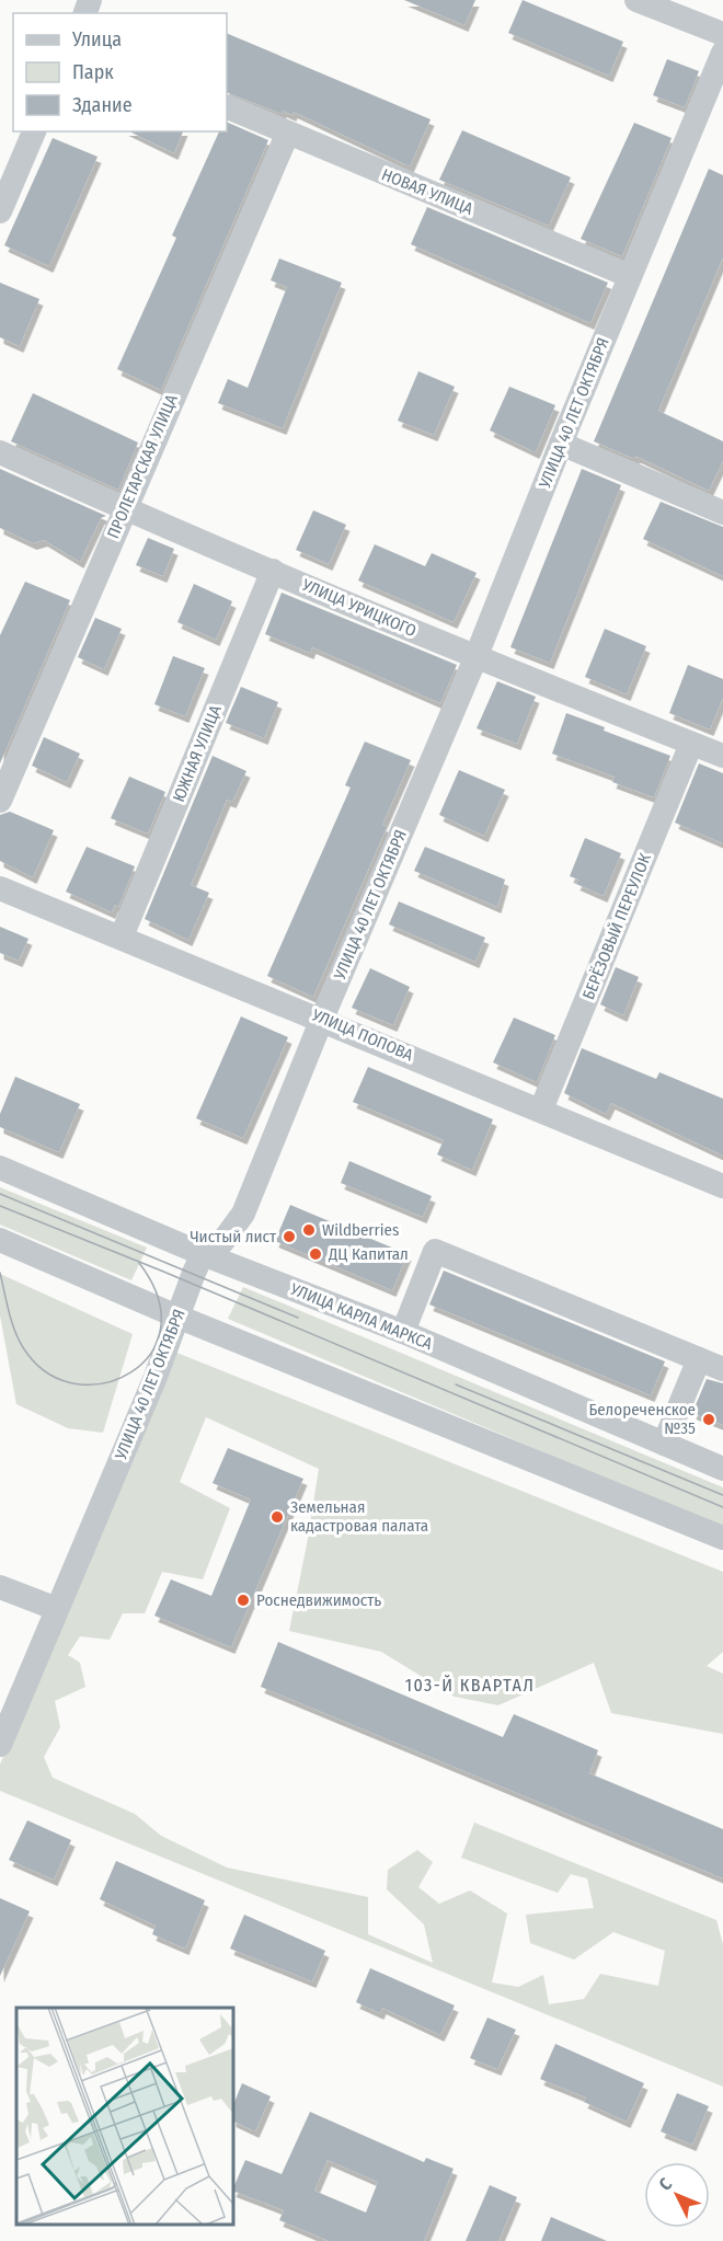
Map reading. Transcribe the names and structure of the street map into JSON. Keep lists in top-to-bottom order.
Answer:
{
  "streets": {
    "street": [
      "НОВАЯ УЛИЦА",
      "УЛИЦА 40 ЛЕТ ОКТЯБРЯ",
      "ПРОЛЕТАРСКАЯ УЛИЦА",
      "УЛИЦА УРИЦКОГО",
      "ЮЖНАЯ УЛИЦА",
      "БЕРЁЗОВЫЙ ПЕРЕУЛОК",
      "УЛИЦА ПОПОВА",
      "УЛИЦА КАРЛА МАРКСА"
    ]
  },
  "crossings": [
    ["НОВАЯ УЛИЦА", "УЛИЦА 40 ЛЕТ ОКТЯБРЯ"],
    ["НОВАЯ УЛИЦА", "ПРОЛЕТАРСКАЯ УЛИЦА"],
    ["УЛИЦА 40 ЛЕТ ОКТЯБРЯ", "УЛИЦА УРИЦКОГО"],
    ["УЛИЦА 40 ЛЕТ ОКТЯБРЯ", "УЛИЦА ПОПОВА"],
    ["УЛИЦА 40 ЛЕТ ОКТЯБРЯ", "УЛИЦА КАРЛА МАРКСА"],
    ["ПРОЛЕТАРСКАЯ УЛИЦА", "УЛИЦА УРИЦКОГО"],
    ["УЛИЦА УРИЦКОГО", "ЮЖНАЯ УЛИЦА"],
    ["УЛИЦА УРИЦКОГО", "БЕРЁЗОВЫЙ ПЕРЕУЛОК"],
    ["ЮЖНАЯ УЛИЦА", "УЛИЦА ПОПОВА"],
    ["БЕРЁЗОВЫЙ ПЕРЕУЛОК", "УЛИЦА ПОПОВА"]
  ],
  "districts": ["103-Й КВАРТАЛ"],
  "places": [
    "Wildberries",
    "Чистый лист",
    "ДЦ Капитал",
    "Белореченское №35",
    "Земельная кадастровая палата",
    "Роснедвижимость"
  ],
  "legend": ["Улица", "Парк", "Здание"],
  "north": "top left"
}
